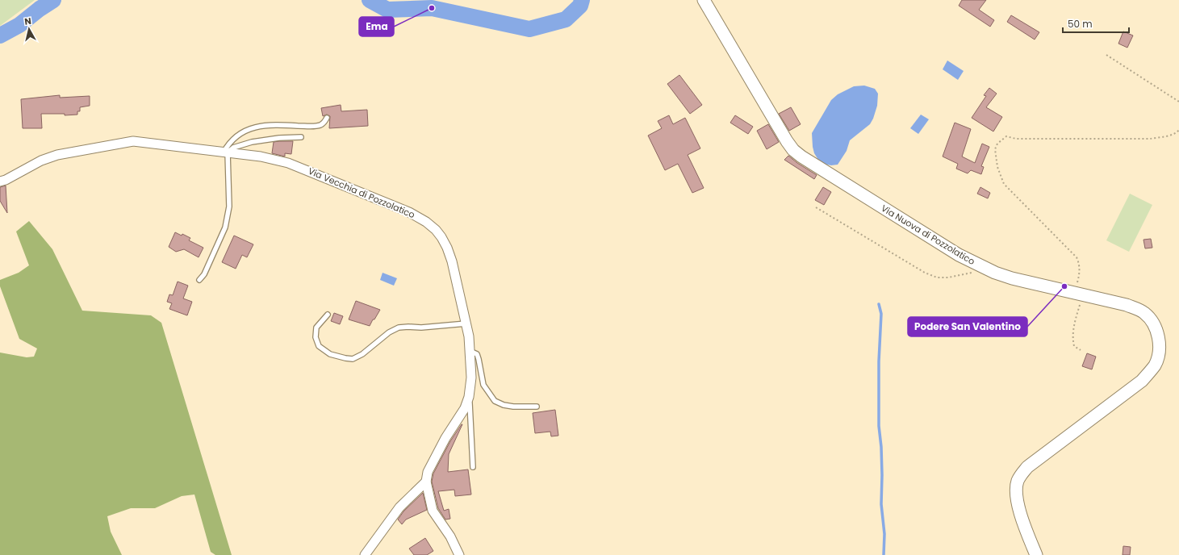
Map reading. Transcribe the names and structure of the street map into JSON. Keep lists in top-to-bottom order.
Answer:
{
  "streets": {
    "main road": ["Via Nuova di Pozzolatico"],
    "street": ["Via Vecchia di Pozzolatico"]
  },
  "places": ["Ema", "Podere San Valentino"],
  "scale_bar": "50 m",
  "north": "top"
}
